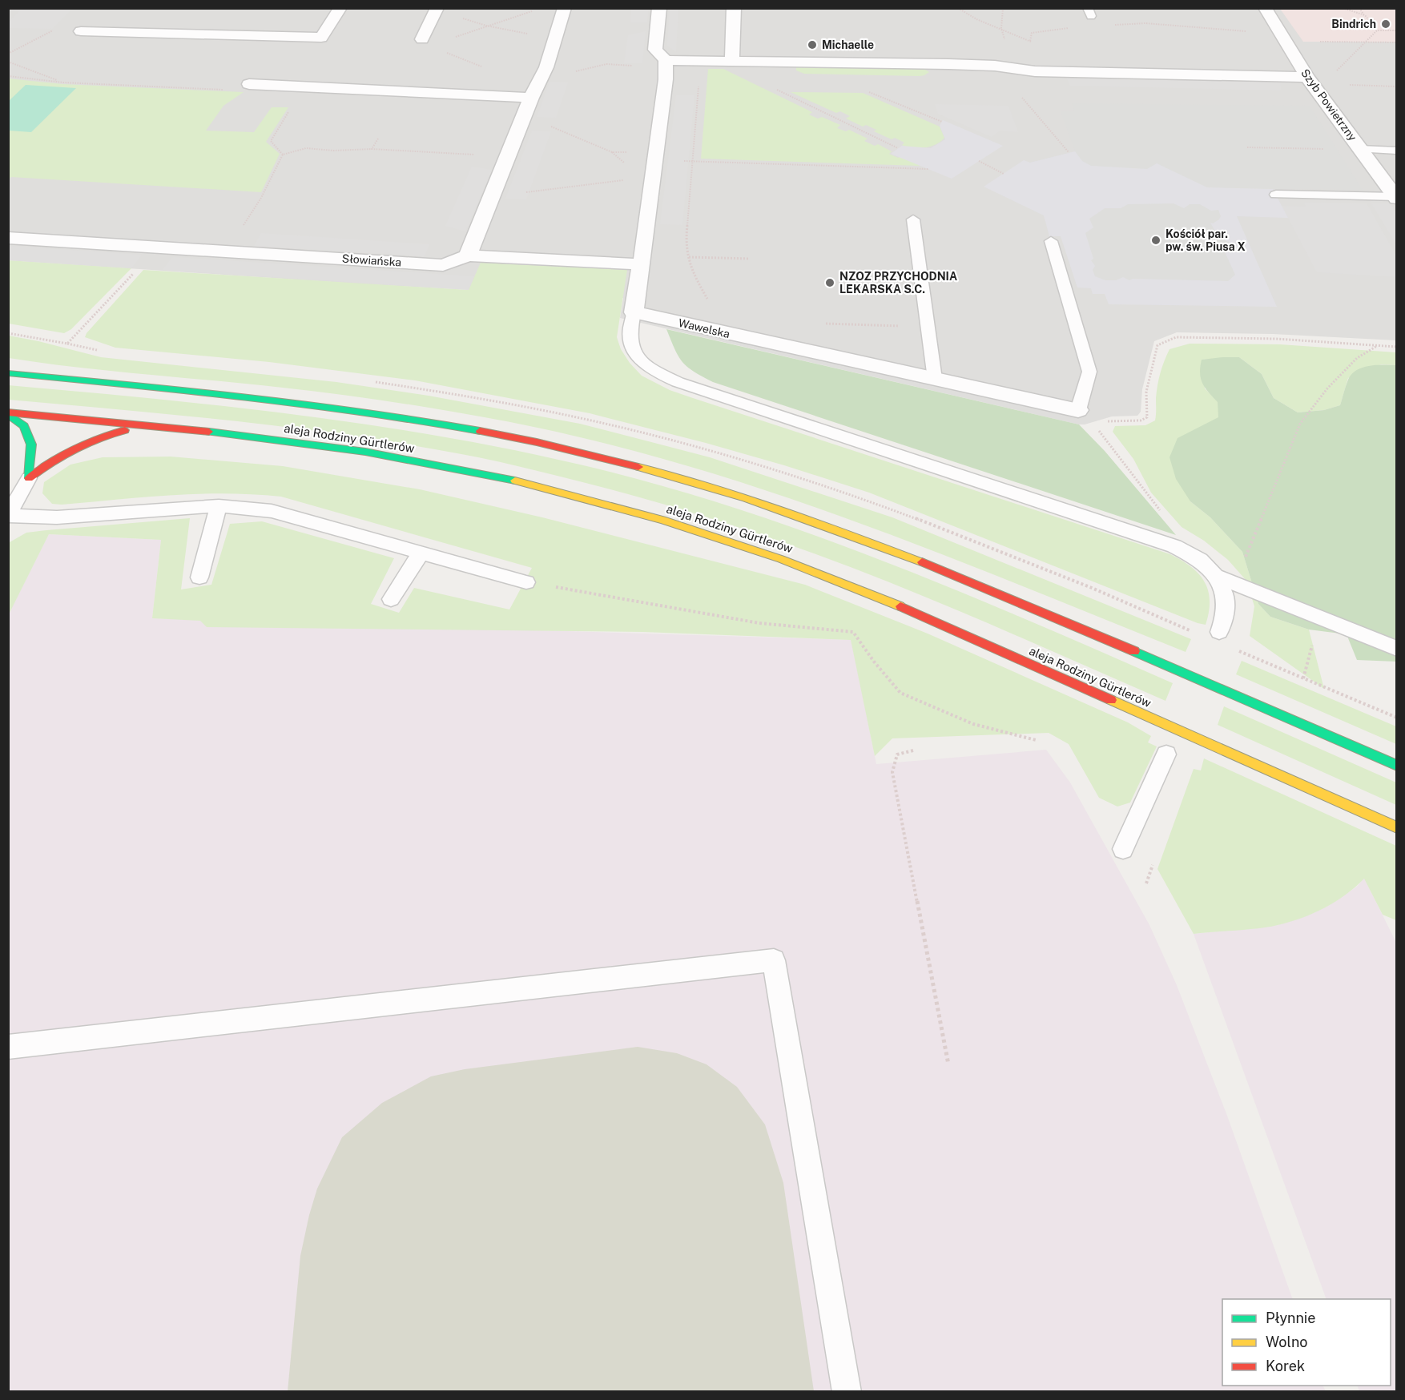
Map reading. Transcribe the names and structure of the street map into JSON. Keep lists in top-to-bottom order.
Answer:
{
  "streets": {
    "street": [
      "Szyb Powietrzny",
      "Słowiańska",
      "Wawelska",
      "aleja Rodziny Gürtlerów"
    ]
  },
  "places": [
    "Bindrich",
    "Michaelle",
    "Kościół par. pw. św. Piusa X",
    "NZOZ PRZYCHODNIA LEKARSKA S.C."
  ],
  "legend": ["Płynnie", "Wolno", "Korek"]
}
